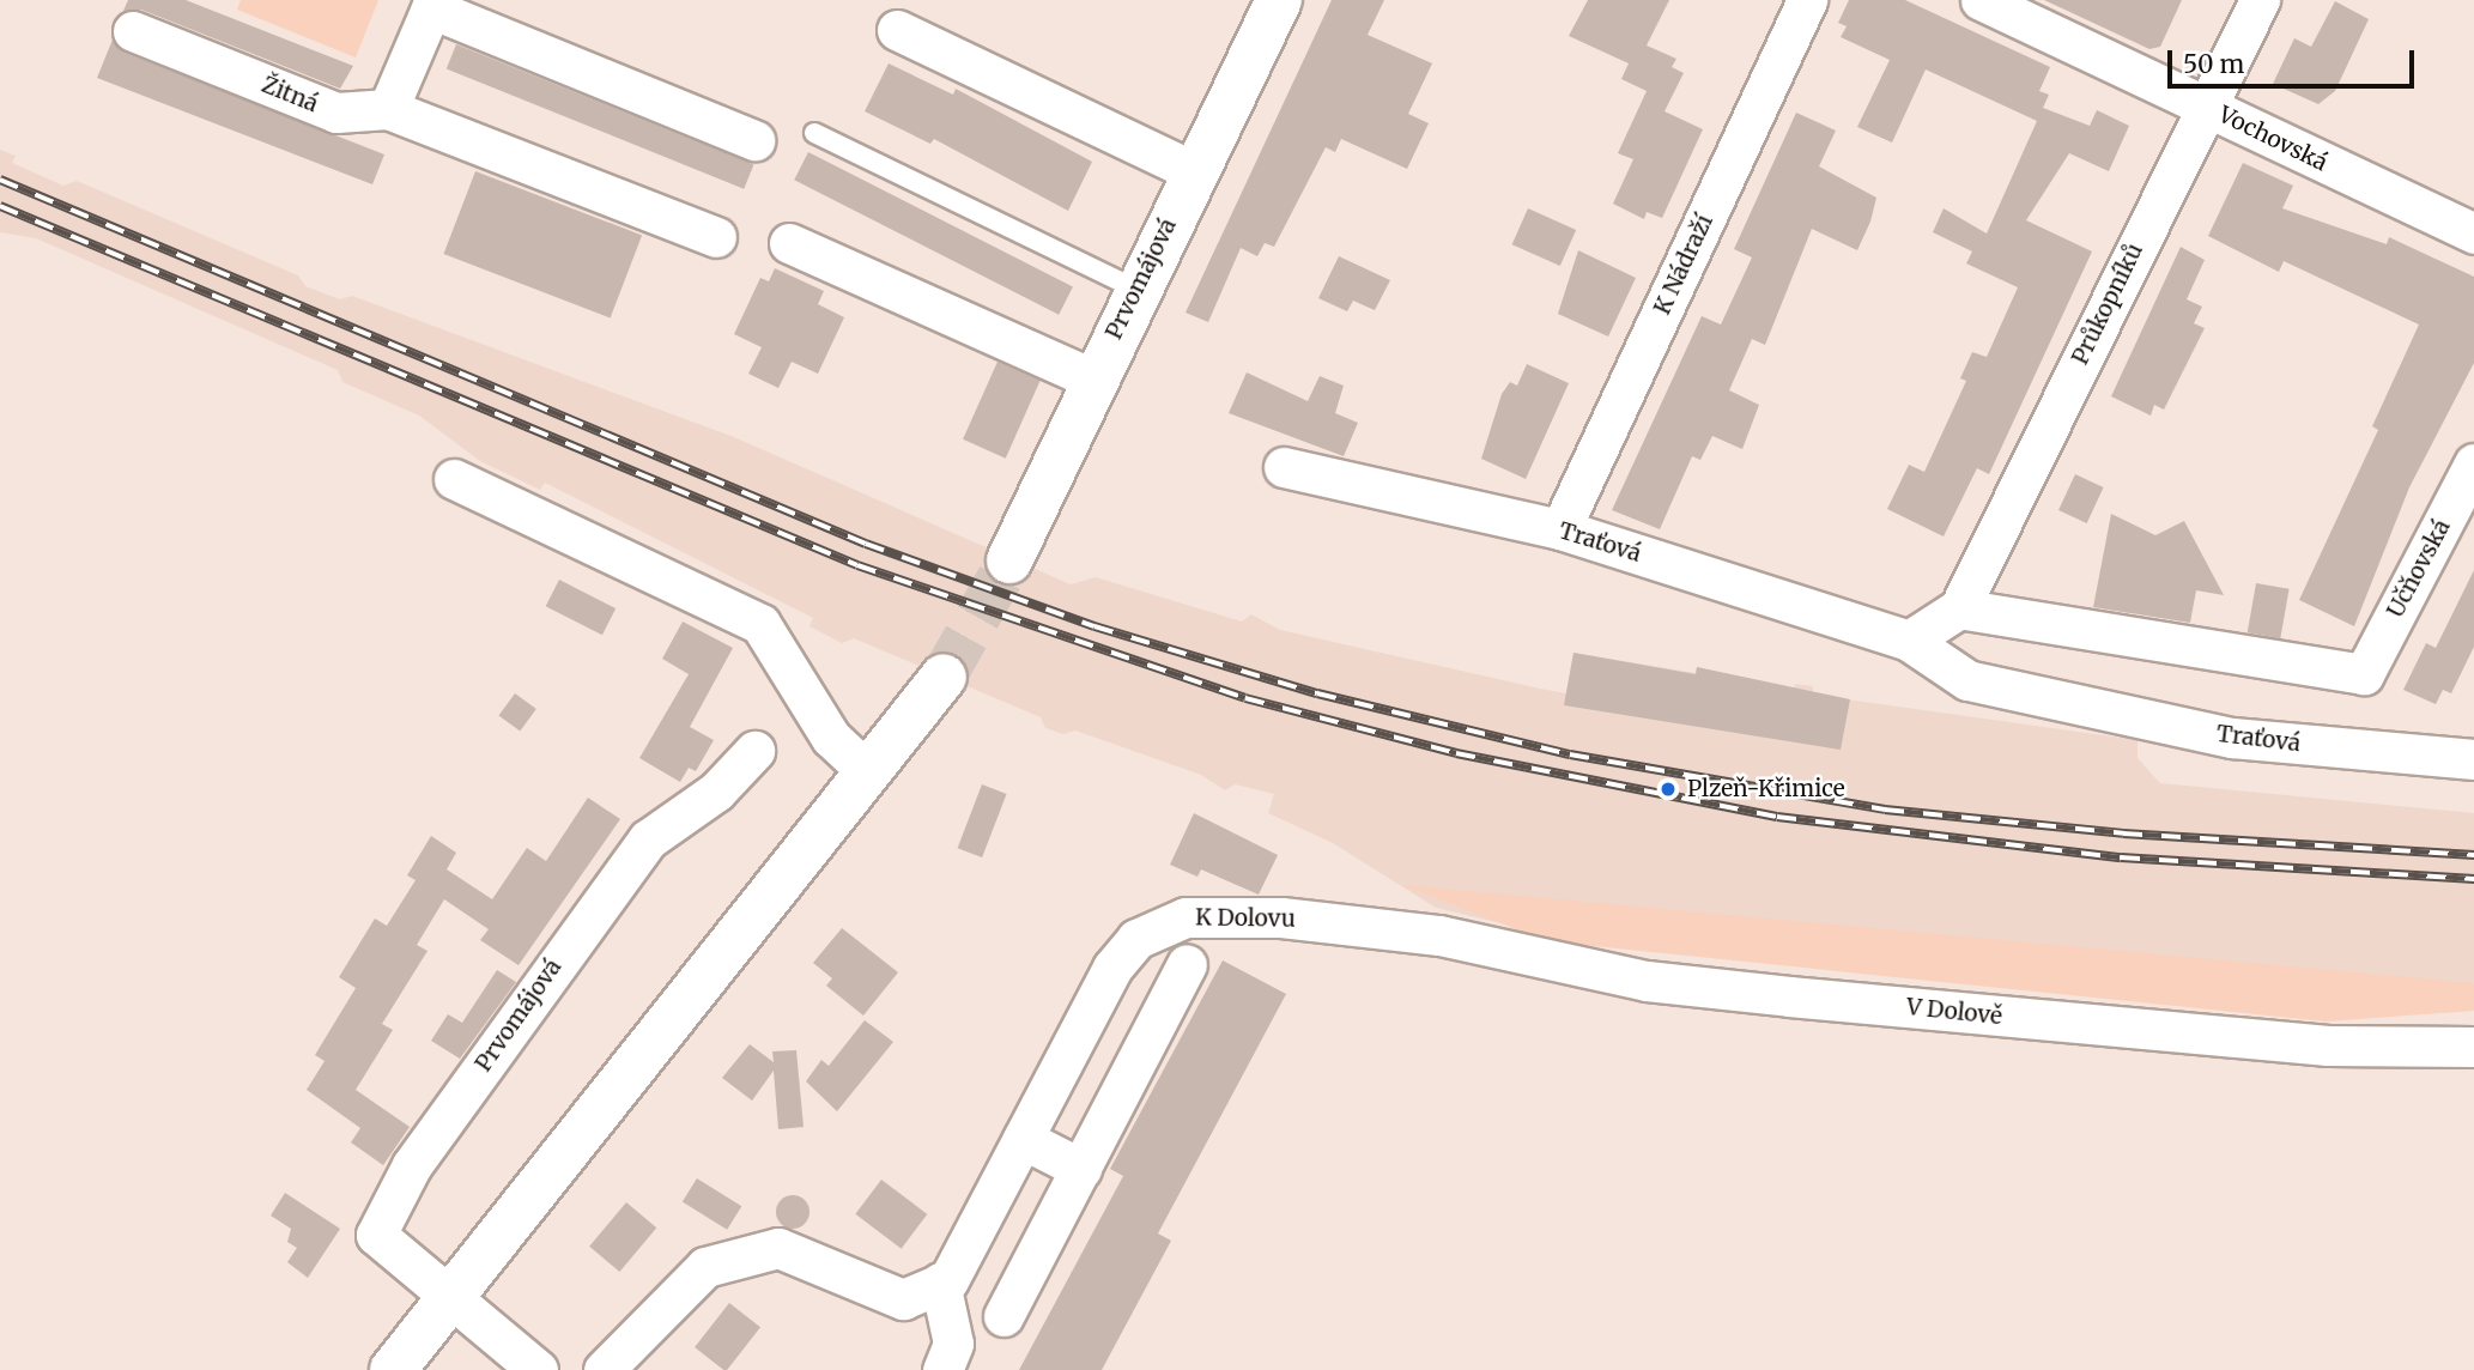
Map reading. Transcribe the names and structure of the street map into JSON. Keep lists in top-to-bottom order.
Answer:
{
  "streets": {
    "street": [
      "Žitná",
      "Vochovská",
      "K Nádraží",
      "Prvomájová",
      "Průkopníků",
      "Traťová",
      "Učňovská",
      "K Dolovu",
      "V Dolově"
    ]
  },
  "crossings": [
    ["Vochovská", "Průkopníků"],
    ["K Nádraží", "Traťová"],
    ["Průkopníků", "Učňovská"],
    ["K Dolovu", "V Dolově"]
  ],
  "places": ["Plzeň-Křimice"],
  "scale_bar": "50 m"
}
